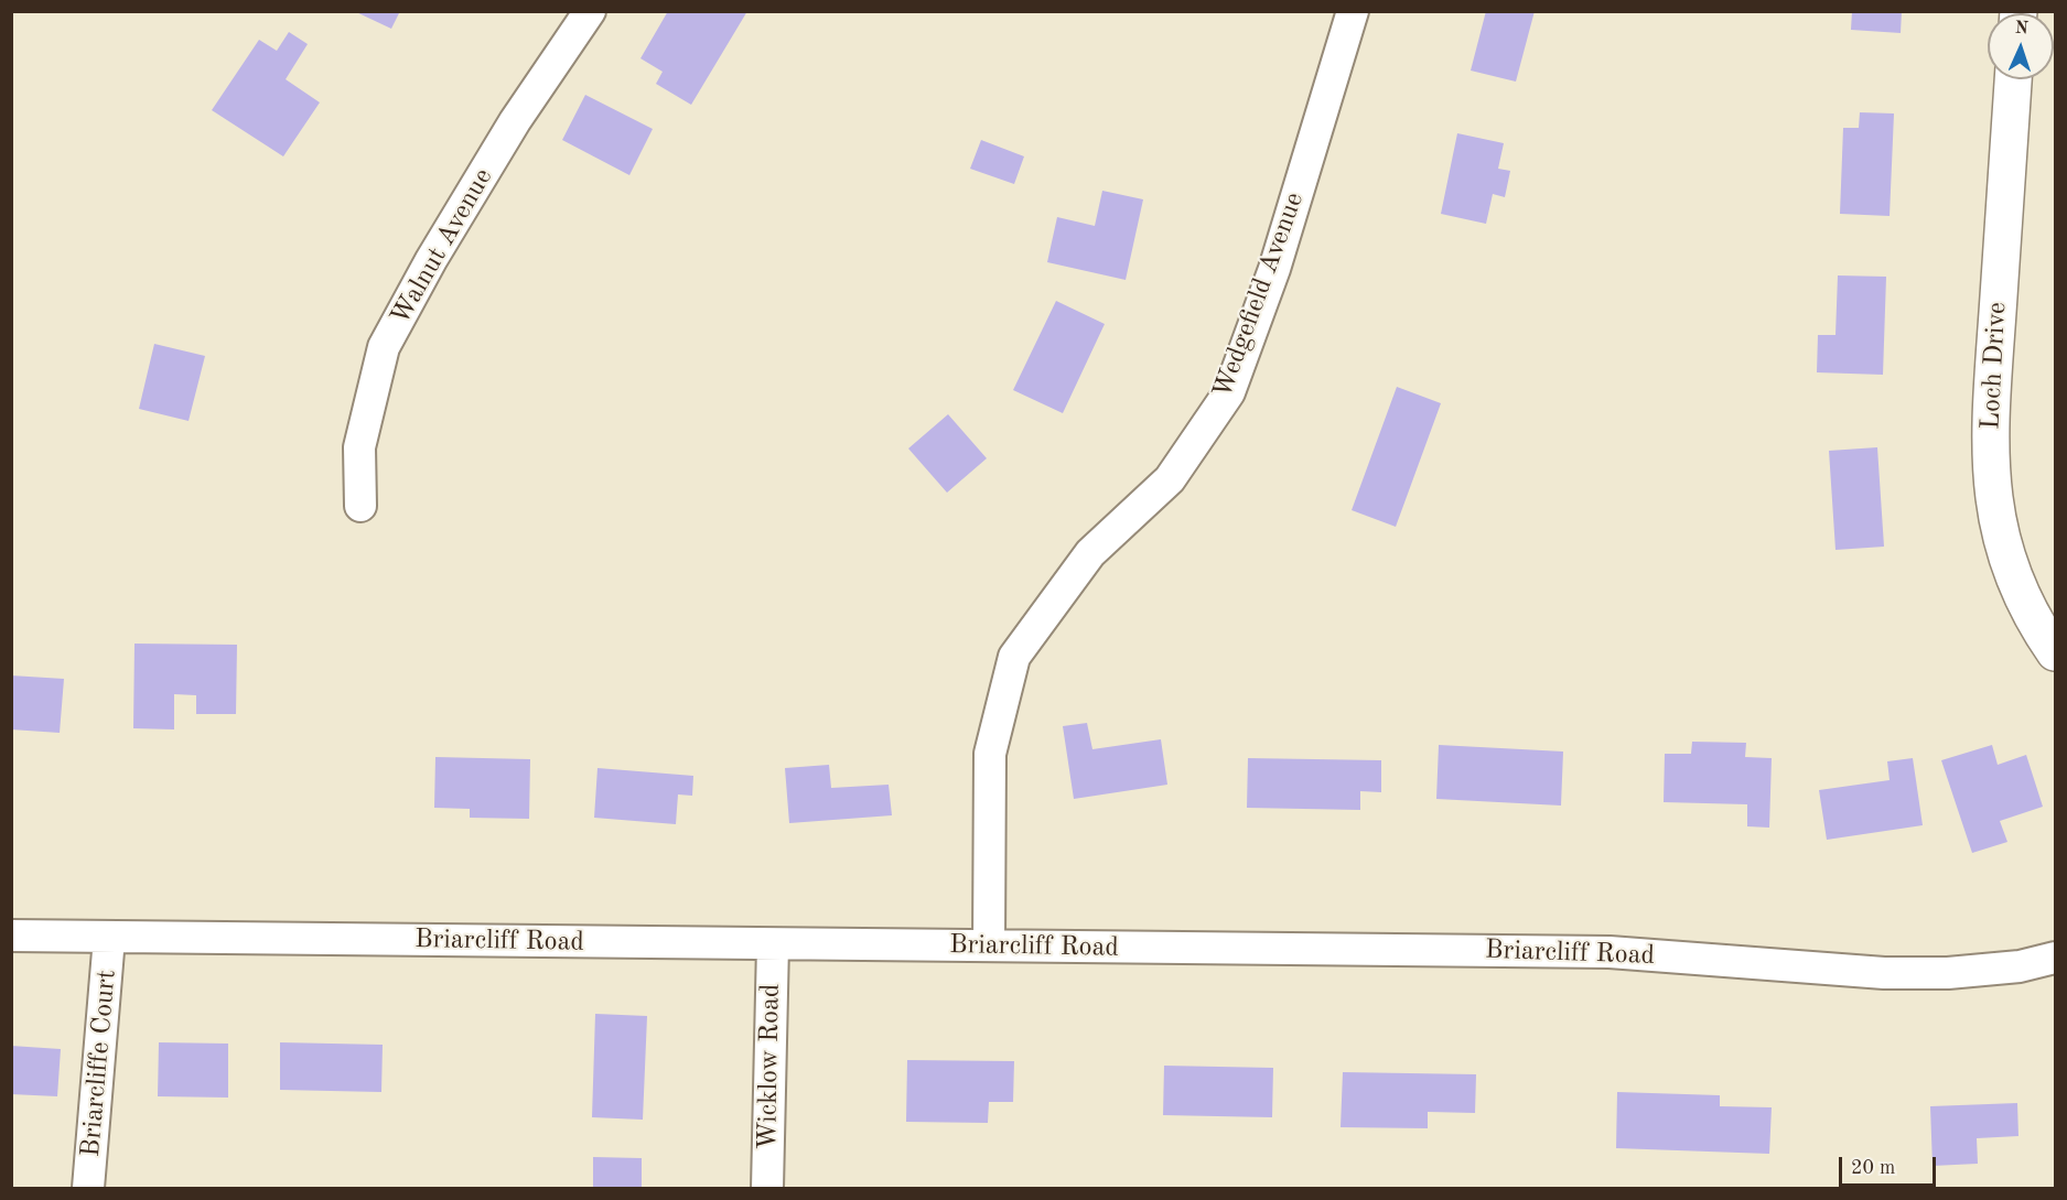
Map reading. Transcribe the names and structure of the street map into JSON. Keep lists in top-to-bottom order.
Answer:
{
  "streets": {
    "street": [
      "Walnut Avenue",
      "Wedgefield Avenue",
      "Loch Drive",
      "Briarcliff Road",
      "Briarcliffe Court",
      "Wicklow Road"
    ]
  },
  "crossings": [
    ["Wedgefield Avenue", "Briarcliff Road"],
    ["Briarcliff Road", "Briarcliffe Court"],
    ["Briarcliff Road", "Wicklow Road"]
  ],
  "scale_bar": "20 m",
  "north": "top"
}
